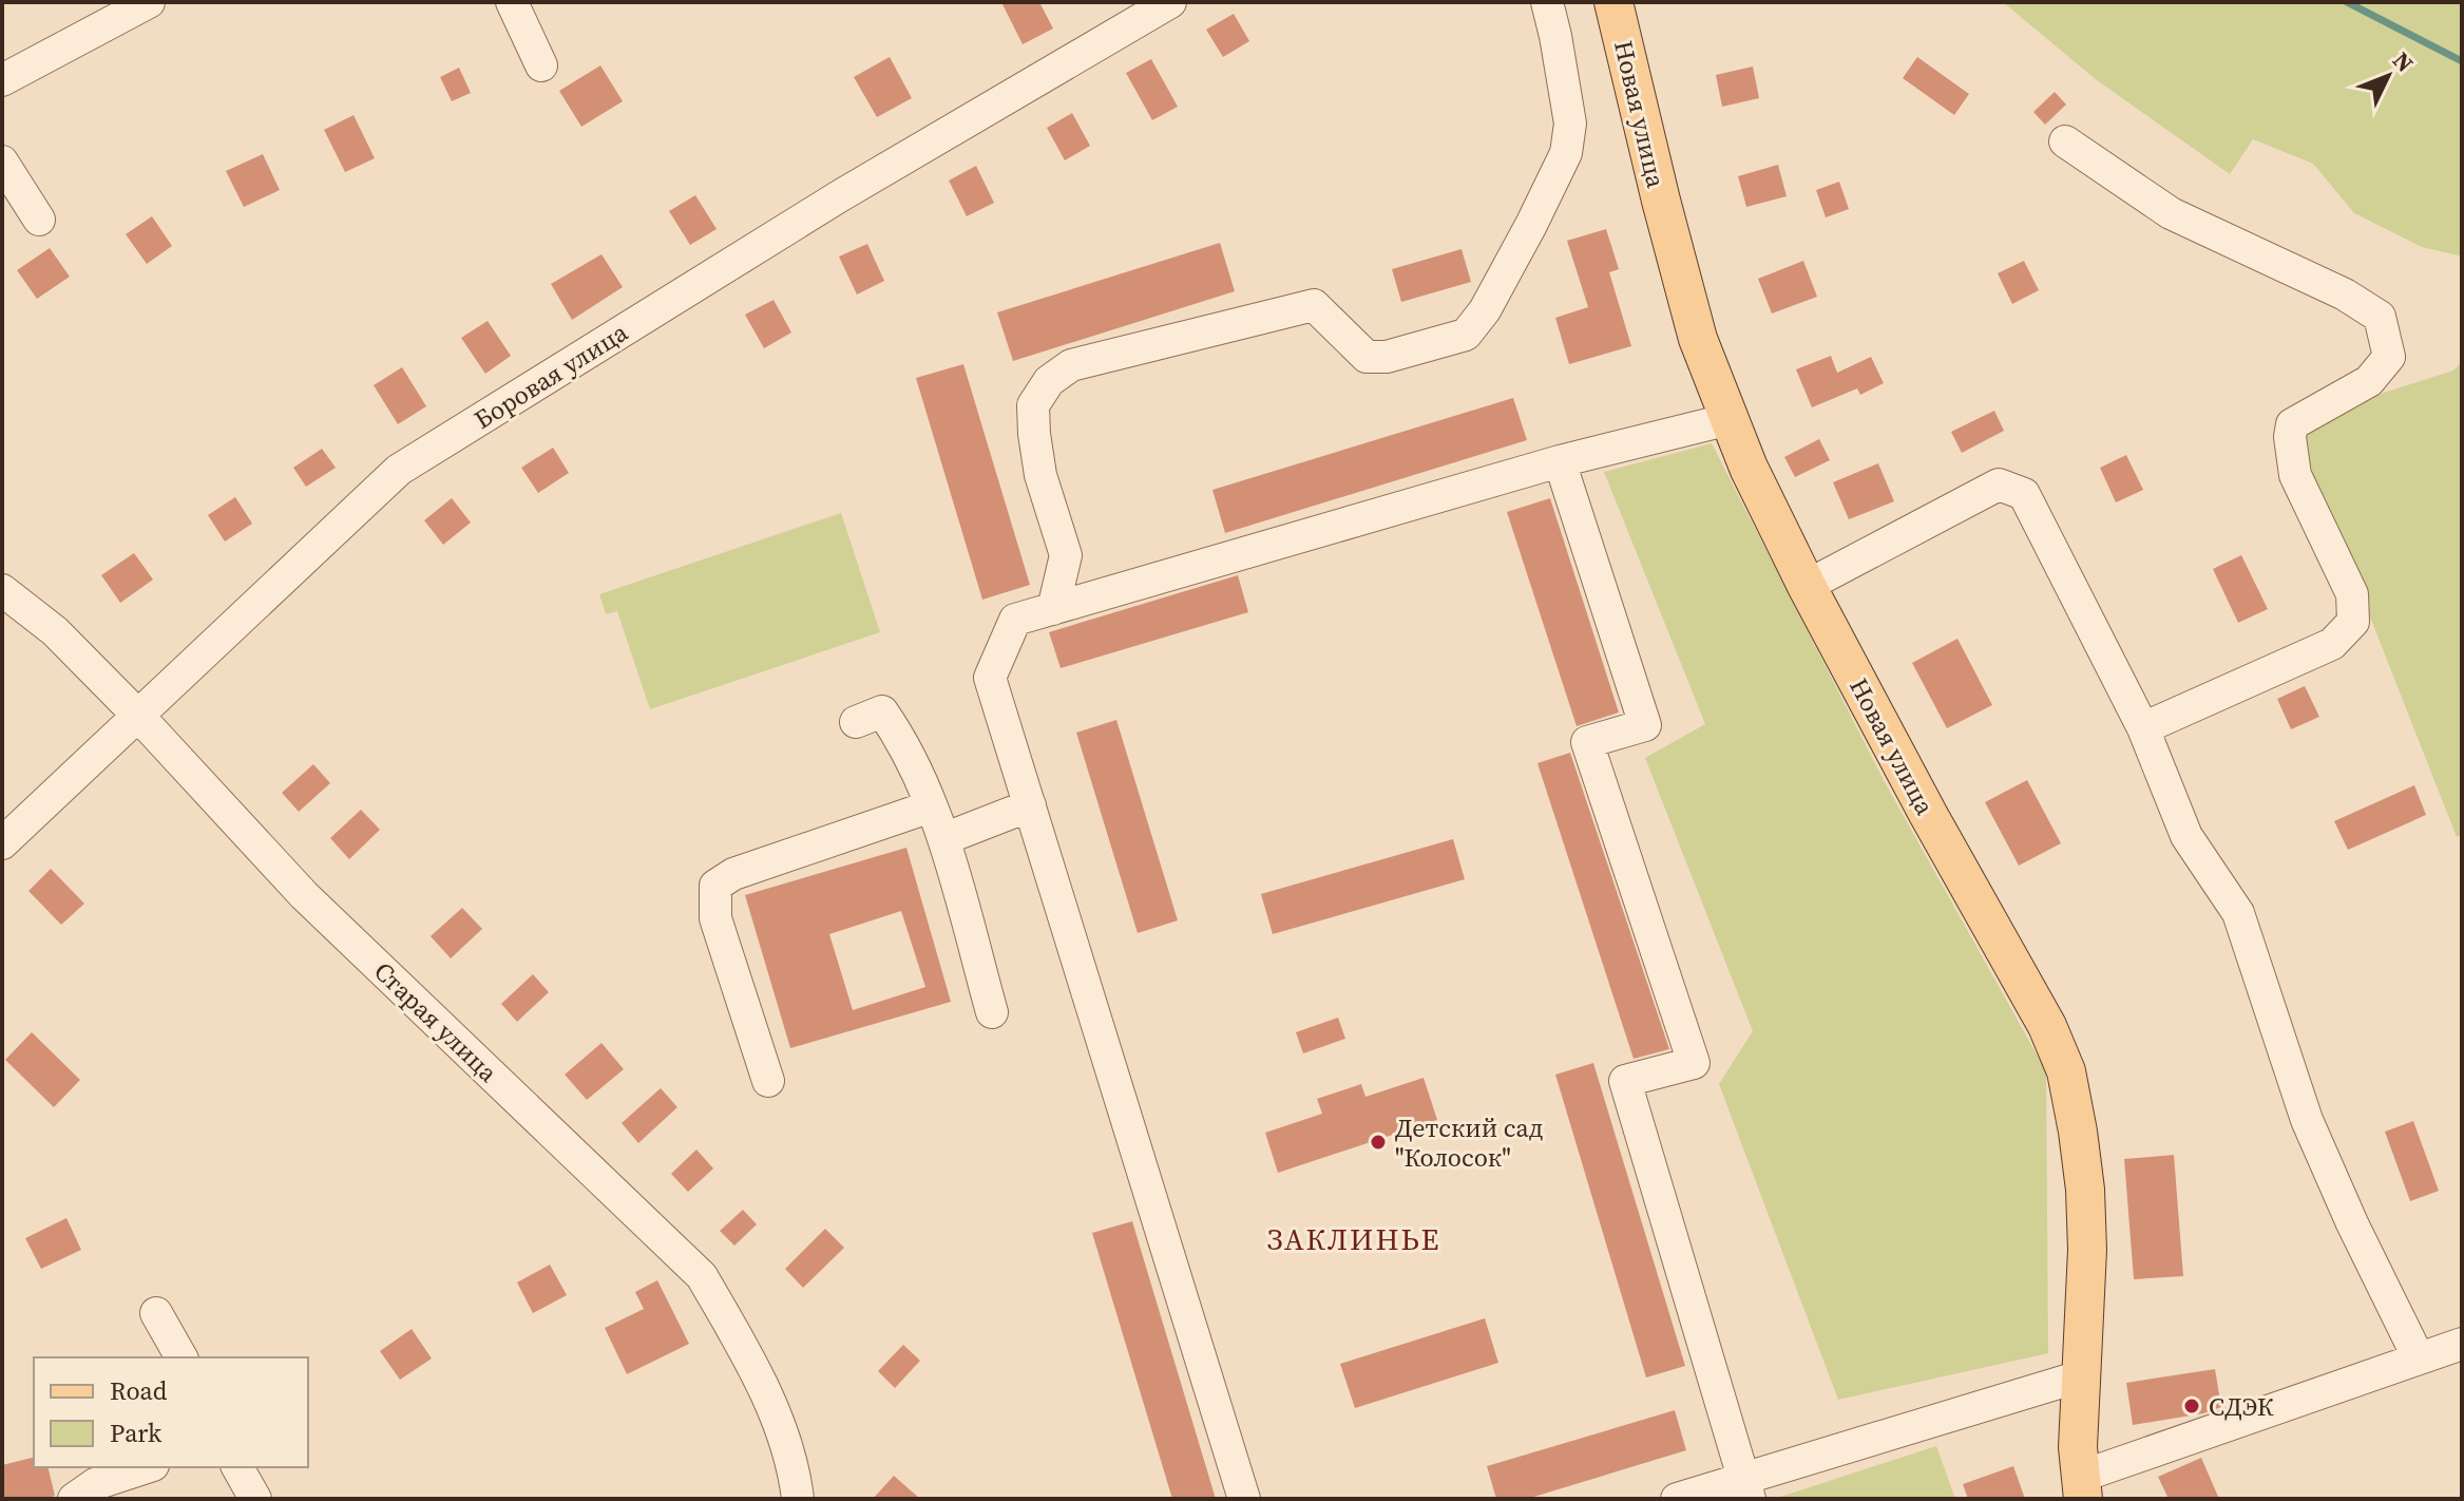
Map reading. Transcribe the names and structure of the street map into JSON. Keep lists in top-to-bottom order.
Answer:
{
  "streets": {
    "main road": ["Новая улица"],
    "street": ["Боровая улица", "Старая улица"]
  },
  "crossings": [
    ["Боровая улица", "Старая улица"]
  ],
  "districts": ["ЗАКЛИНЬЕ"],
  "places": ["Детский сад \"Колосок\"", "СДЭК"],
  "legend": ["Road", "Park"],
  "north": "top right"
}
